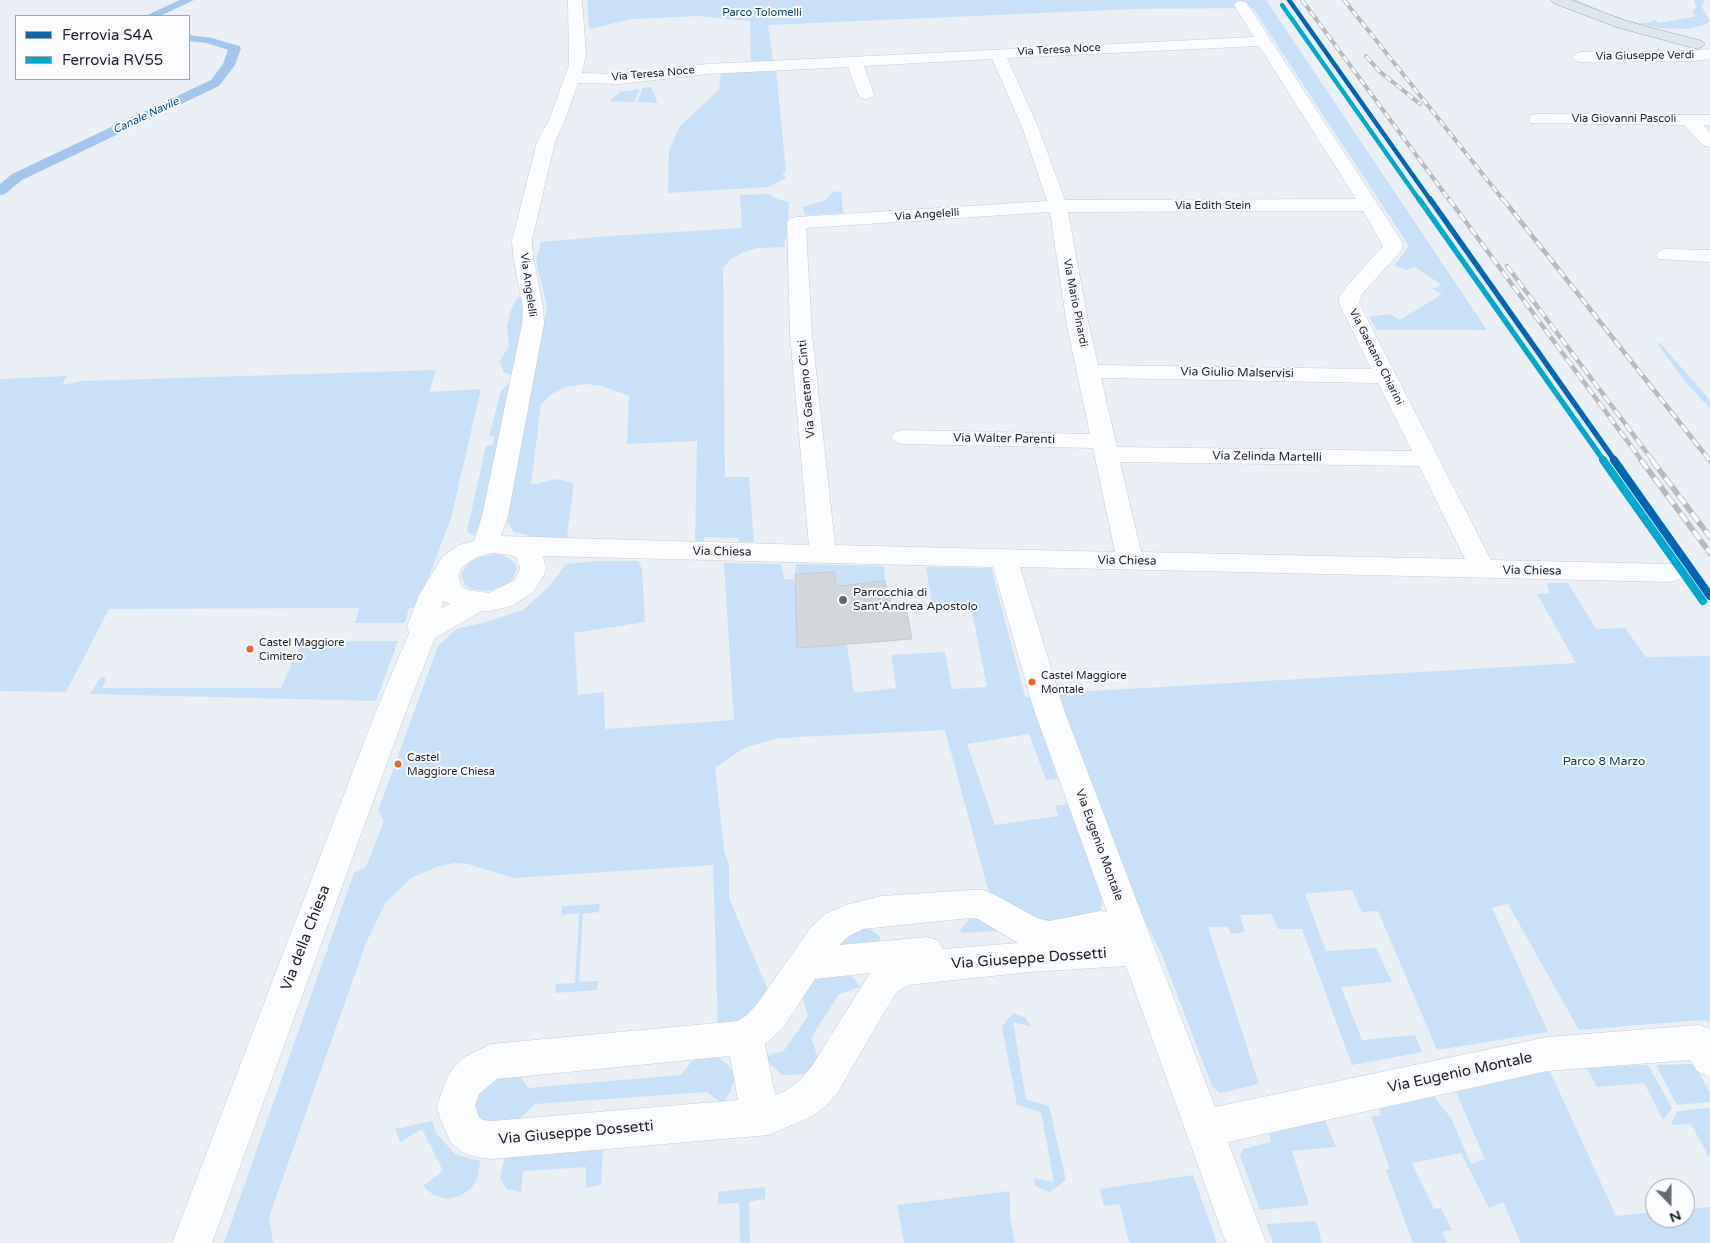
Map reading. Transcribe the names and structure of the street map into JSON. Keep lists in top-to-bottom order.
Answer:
{
  "streets": {
    "street": [
      "Via Teresa Noce",
      "Via Giuseppe Verdi",
      "Via Giovanni Pascoli",
      "Via Edith Stein",
      "Via Angelelli",
      "Via Mario Pinardi",
      "Via Gaetano Chiarini",
      "Via Giulio Malservisi",
      "Via Gaetano Cinti",
      "Via Walter Parenti",
      "Via Zelinda Martelli",
      "Via Chiesa",
      "Via Eugenio Montale",
      "Via della Chiesa",
      "Via Giuseppe Dossetti"
    ]
  },
  "crossings": [
    ["Via Teresa Noce", "Via Mario Pinardi"],
    ["Via Teresa Noce", "Via Gaetano Chiarini"],
    ["Via Edith Stein", "Via Angelelli"],
    ["Via Edith Stein", "Via Mario Pinardi"],
    ["Via Edith Stein", "Via Gaetano Chiarini"],
    ["Via Angelelli", "Via Mario Pinardi"],
    ["Via Angelelli", "Via Gaetano Cinti"],
    ["Via Angelelli", "Via Chiesa"],
    ["Via Angelelli", "Via della Chiesa"],
    ["Via Mario Pinardi", "Via Giulio Malservisi"],
    ["Via Mario Pinardi", "Via Walter Parenti"],
    ["Via Mario Pinardi", "Via Zelinda Martelli"],
    ["Via Mario Pinardi", "Via Chiesa"],
    ["Via Gaetano Chiarini", "Via Giulio Malservisi"],
    ["Via Gaetano Chiarini", "Via Zelinda Martelli"],
    ["Via Gaetano Chiarini", "Via Chiesa"],
    ["Via Gaetano Cinti", "Via Chiesa"],
    ["Via Walter Parenti", "Via Zelinda Martelli"],
    ["Via Chiesa", "Via Eugenio Montale"],
    ["Via Chiesa", "Via della Chiesa"],
    ["Via Eugenio Montale", "Via Giuseppe Dossetti"]
  ],
  "water": ["Canale Navile"],
  "parks": ["Parco Tolomelli", "Parco 8 Marzo"],
  "places": [
    "Parrocchia di Sant'Andrea Apostolo",
    "Castel Maggiore Cimitero",
    "Castel Maggiore Montale",
    "Castel Maggiore Chiesa"
  ],
  "lines": ["rail line S4A", "rail line RV55"],
  "legend": ["Ferrovia S4A", "Ferrovia RV55"],
  "north": "bottom"
}
